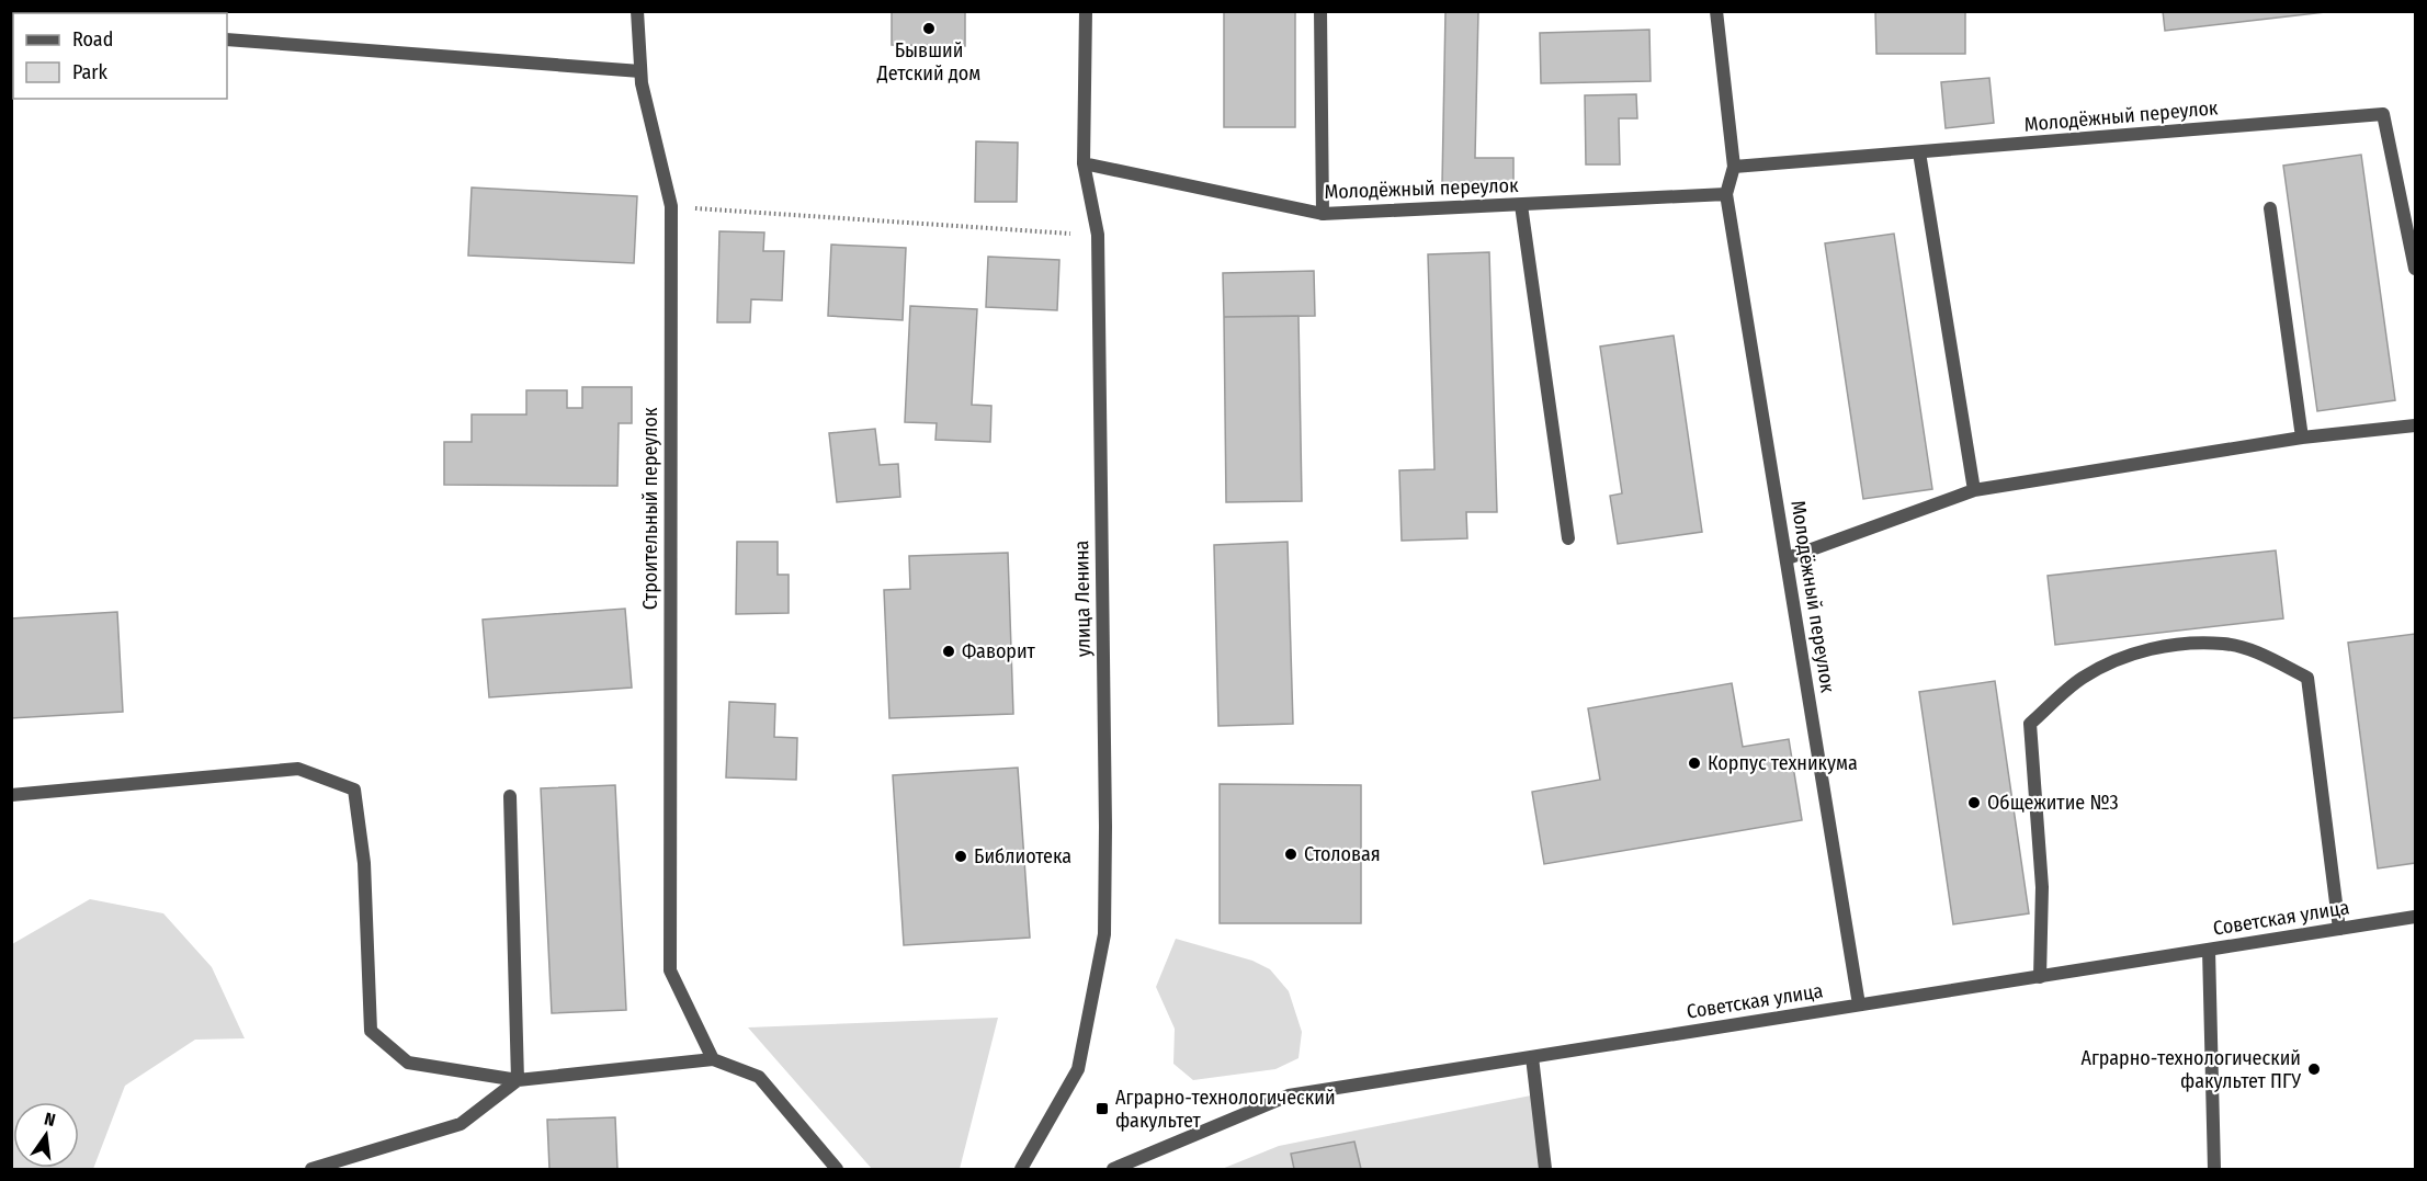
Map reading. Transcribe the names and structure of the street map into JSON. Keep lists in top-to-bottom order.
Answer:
{
  "streets": {
    "street": [
      "Молодёжный переулок",
      "Строительный переулок",
      "улица Ленина",
      "Советская улица"
    ]
  },
  "crossings": [
    ["Молодёжный переулок", "улица Ленина"],
    ["Молодёжный переулок", "Советская улица"]
  ],
  "places": {
    "other": [
      "Бывший Детский дом",
      "Фаворит",
      "Корпус техникума",
      "Общежитие №3",
      "Столовая",
      "Библиотека",
      "Аграрно-технологический факультет ПГУ"
    ],
    "transit": ["Аграрно-технологический факультет"]
  },
  "legend": ["Road", "Park"],
  "north": "top"
}
